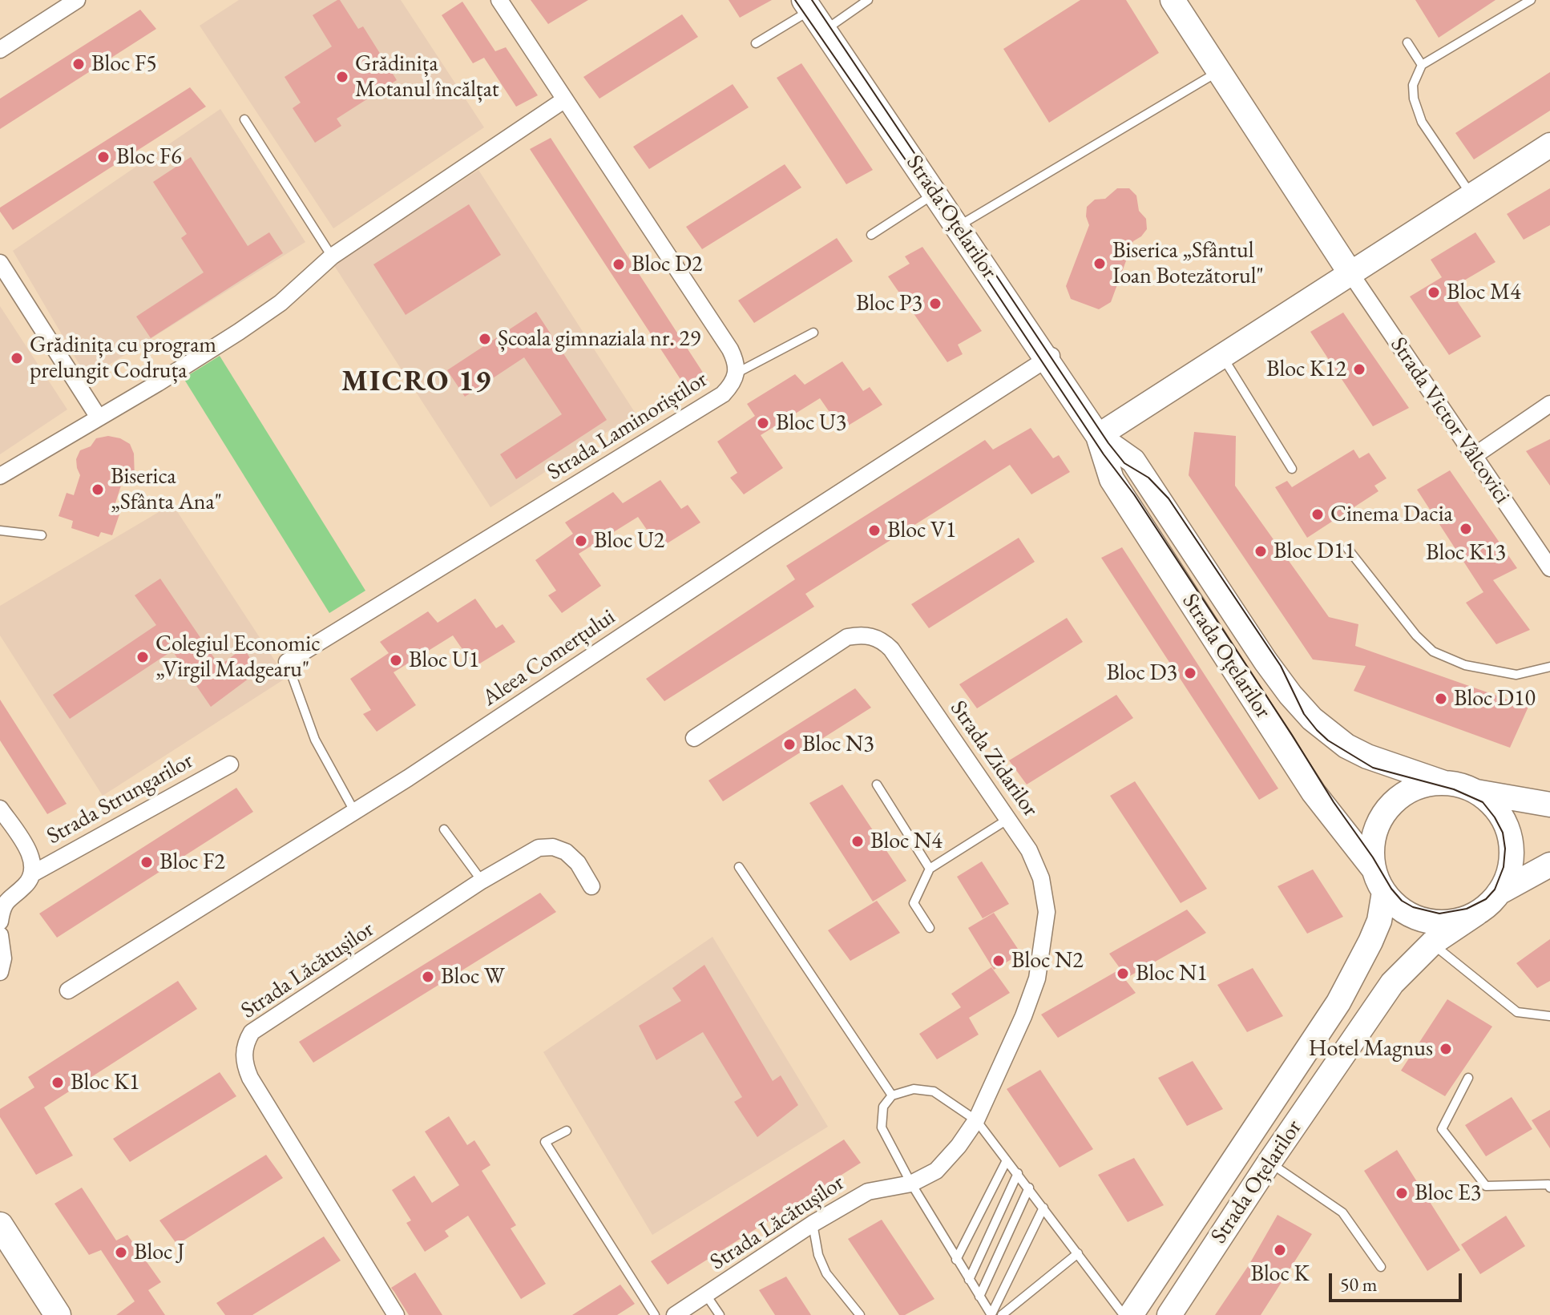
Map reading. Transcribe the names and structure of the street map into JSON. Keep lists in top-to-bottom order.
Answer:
{
  "streets": {
    "main road": ["Strada Oțelarilor", "Strada Victor Vâlcovici"],
    "street": [
      "Strada Laminoriștilor",
      "Aleea Comerțului",
      "Strada Zidarilor",
      "Strada Strungarilor",
      "Strada Lăcătușilor"
    ]
  },
  "crossings": [
    ["Strada Oțelarilor", "Aleea Comerțului"],
    ["Strada Zidarilor", "Strada Lăcătușilor"]
  ],
  "districts": ["MICRO 19"],
  "places": [
    "Bloc F5",
    "Grădinița Motanul încălțat",
    "Bloc F6",
    "Biserica „Sfântul Ioan Botezătorul\"",
    "Bloc D2",
    "Bloc M4",
    "Bloc P3",
    "Școala gimnaziala nr. 29",
    "Grădinița cu program prelungit Codruța",
    "Bloc K12",
    "Bloc U3",
    "Biserica „Sfânta Ana\"",
    "Cinema Dacia",
    "Bloc K13",
    "Bloc V1",
    "Bloc U2",
    "Bloc D11",
    "Colegiul Economic „Virgil Madgearu\"",
    "Bloc U1",
    "Bloc D3",
    "Bloc D10",
    "Bloc N3",
    "Bloc N4",
    "Bloc F2",
    "Bloc N2",
    "Bloc N1",
    "Bloc W",
    "Hotel Magnus",
    "Bloc K1",
    "Bloc E3",
    "Bloc K",
    "Bloc J"
  ],
  "scale_bar": "50 m"
}
